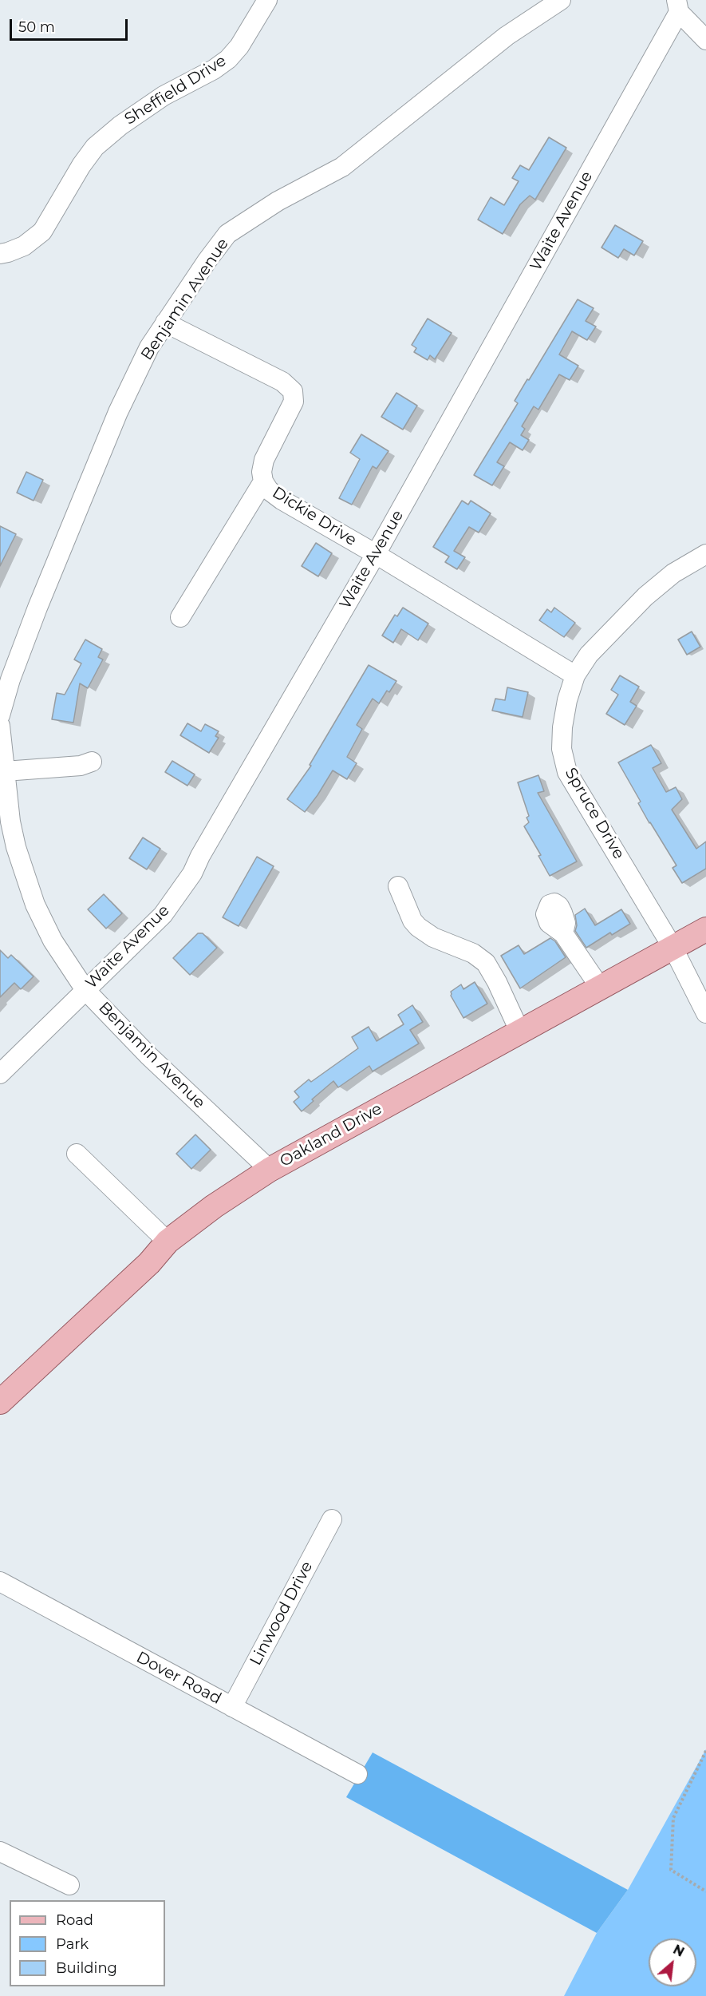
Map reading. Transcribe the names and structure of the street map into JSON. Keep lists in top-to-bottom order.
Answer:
{
  "streets": {
    "main road": ["Oakland Drive"],
    "street": [
      "Sheffield Drive",
      "Waite Avenue",
      "Benjamin Avenue",
      "Dickie Drive",
      "Spruce Drive",
      "Linwood Drive",
      "Dover Road"
    ]
  },
  "crossings": [
    ["Waite Avenue", "Benjamin Avenue"],
    ["Waite Avenue", "Dickie Drive"],
    ["Benjamin Avenue", "Dickie Drive"],
    ["Benjamin Avenue", "Oakland Drive"],
    ["Dickie Drive", "Spruce Drive"],
    ["Spruce Drive", "Oakland Drive"],
    ["Linwood Drive", "Dover Road"]
  ],
  "legend": ["Road", "Park", "Building"],
  "scale_bar": "50 m",
  "north": "top right"
}
